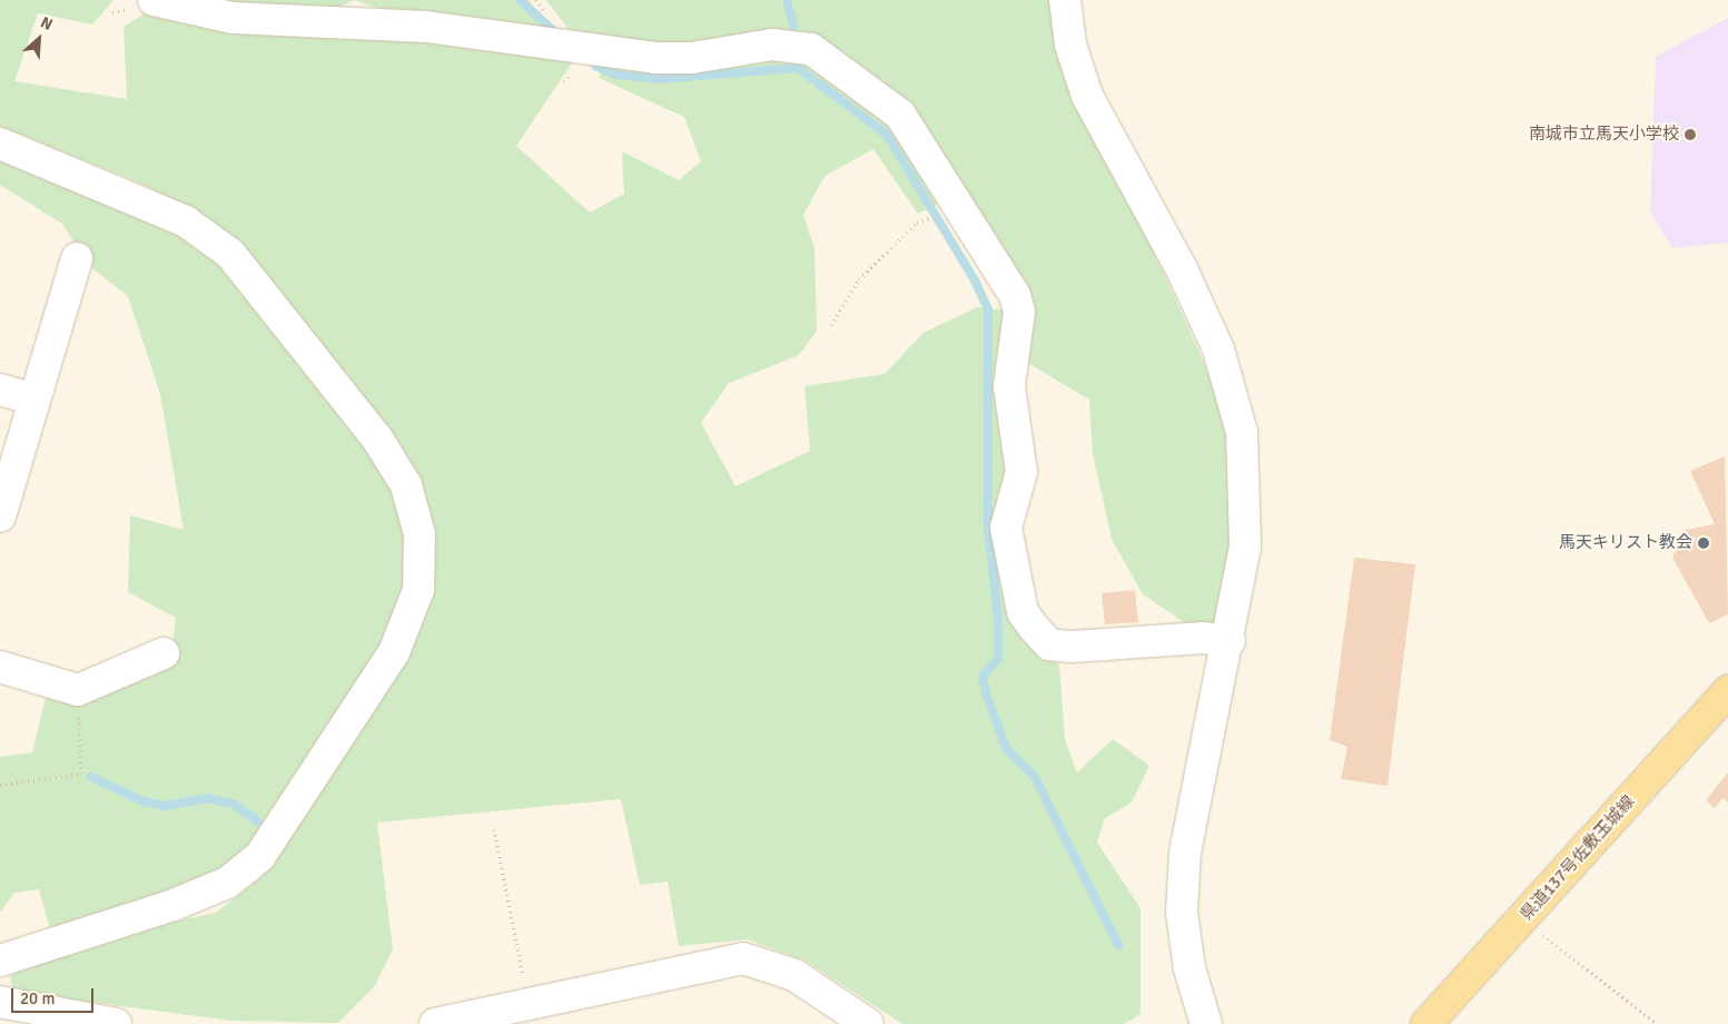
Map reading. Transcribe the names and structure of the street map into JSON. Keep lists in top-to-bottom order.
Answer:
{
  "streets": {
    "main road": ["県道137号佐敷玉城線"]
  },
  "places": ["南城市立馬天小学校", "馬天キリスト教会"],
  "scale_bar": "20 m",
  "north": "top right"
}
